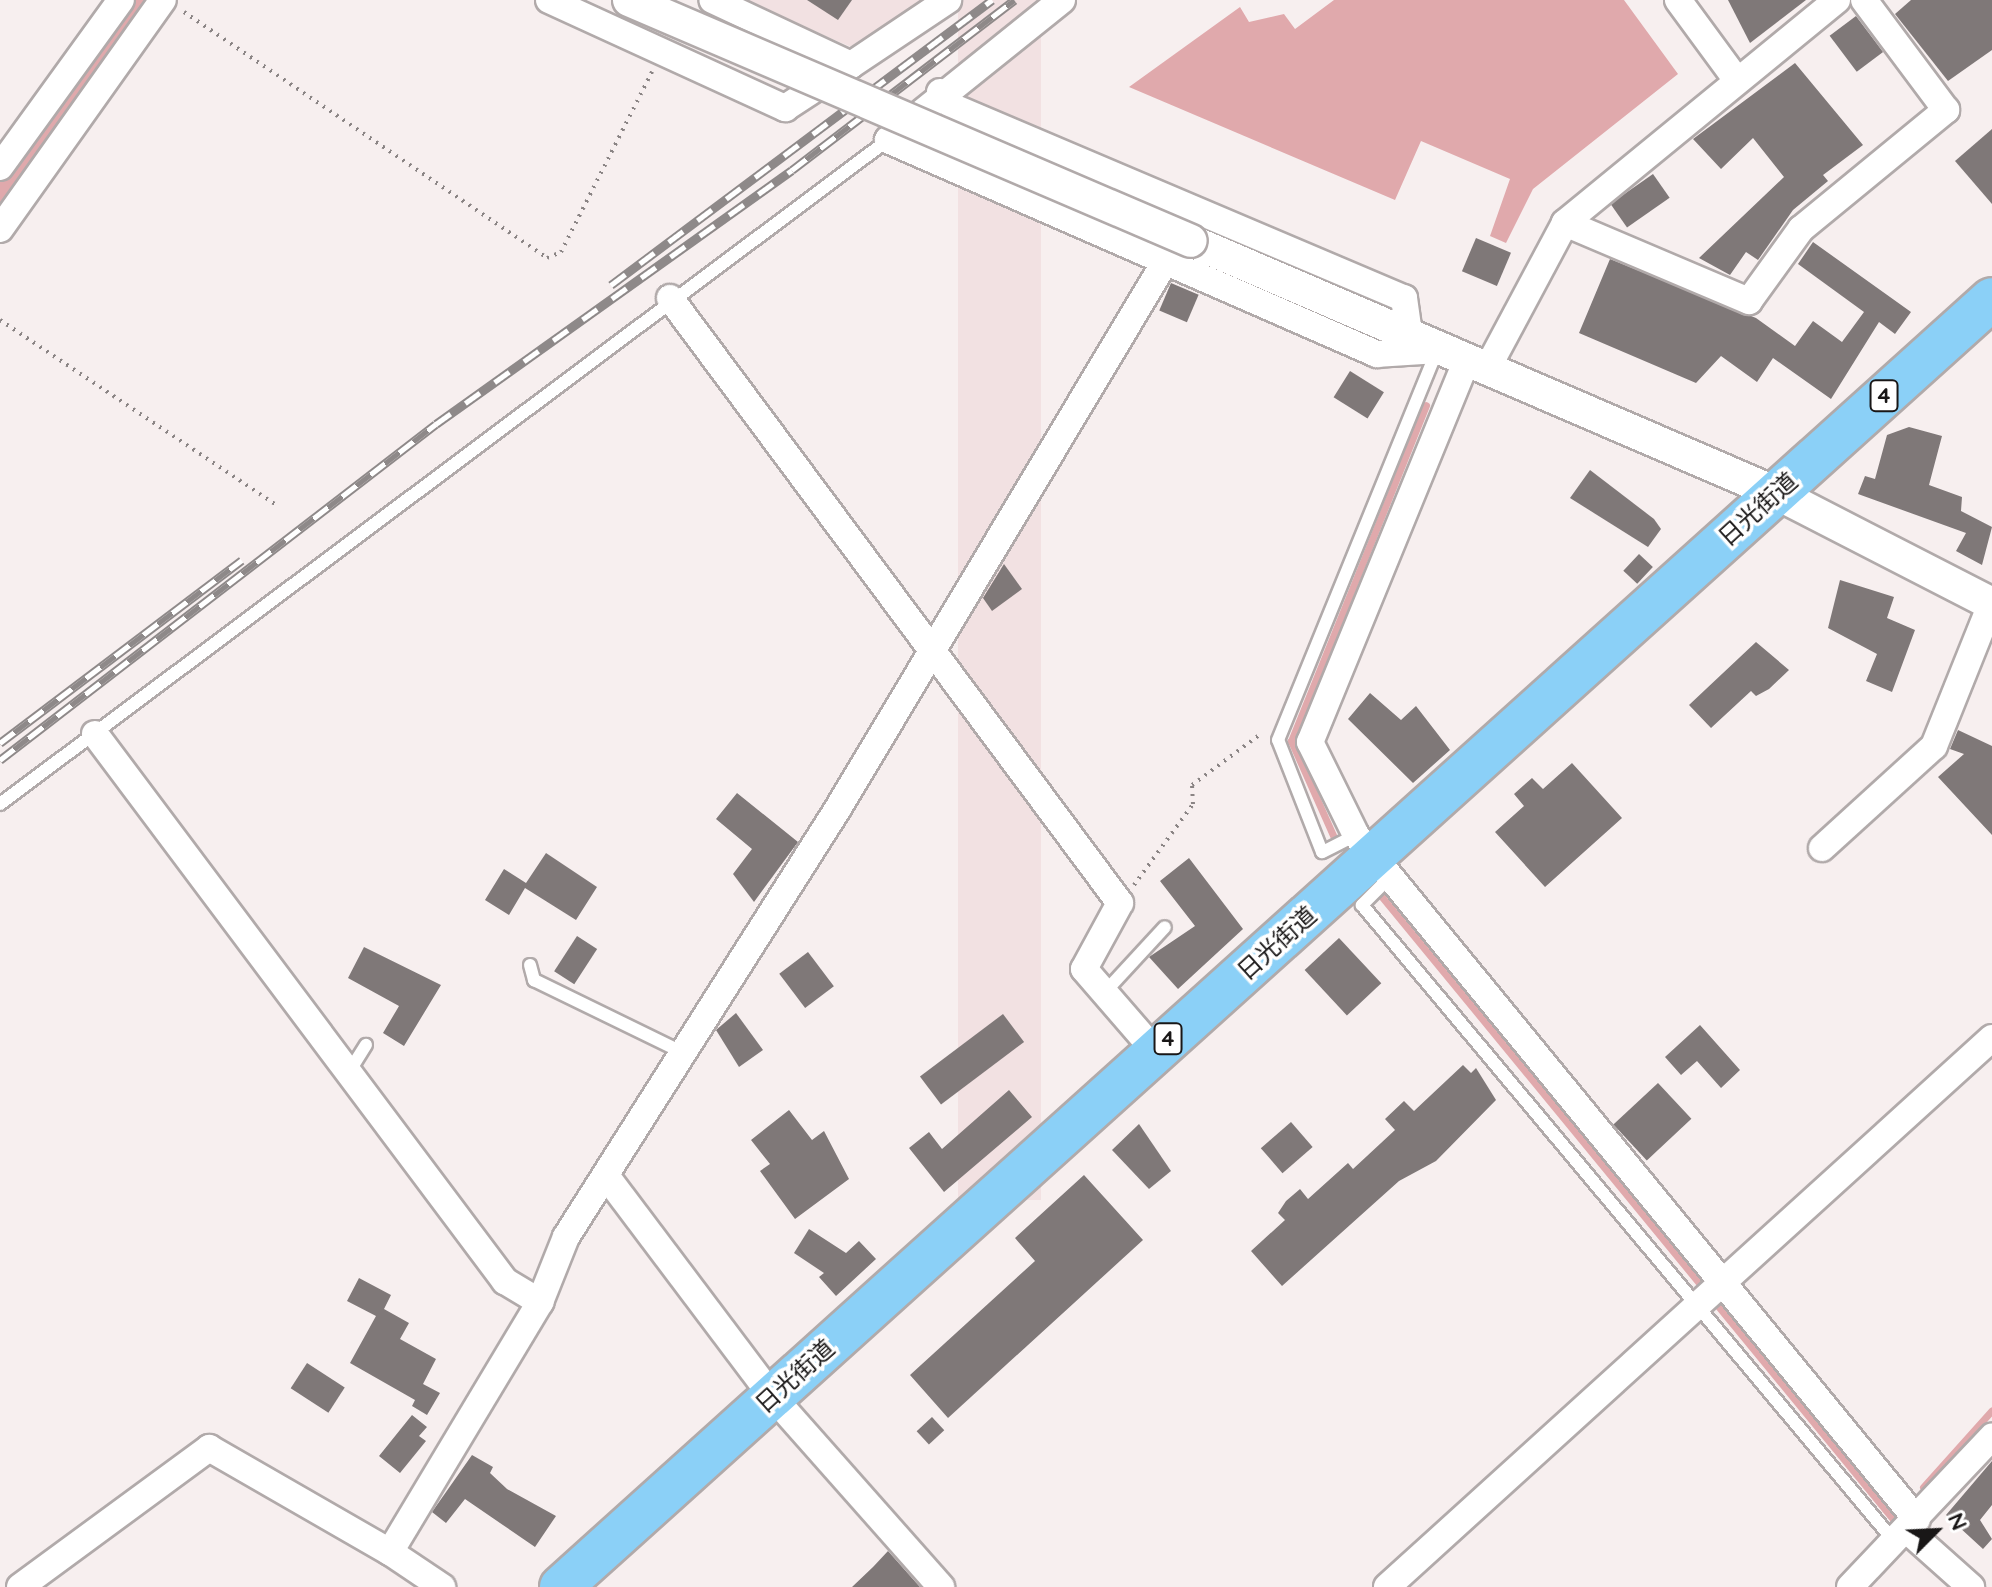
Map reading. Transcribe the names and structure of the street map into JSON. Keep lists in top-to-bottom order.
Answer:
{
  "streets": {
    "highway": ["4", "日光街道"]
  },
  "north": "top right"
}
